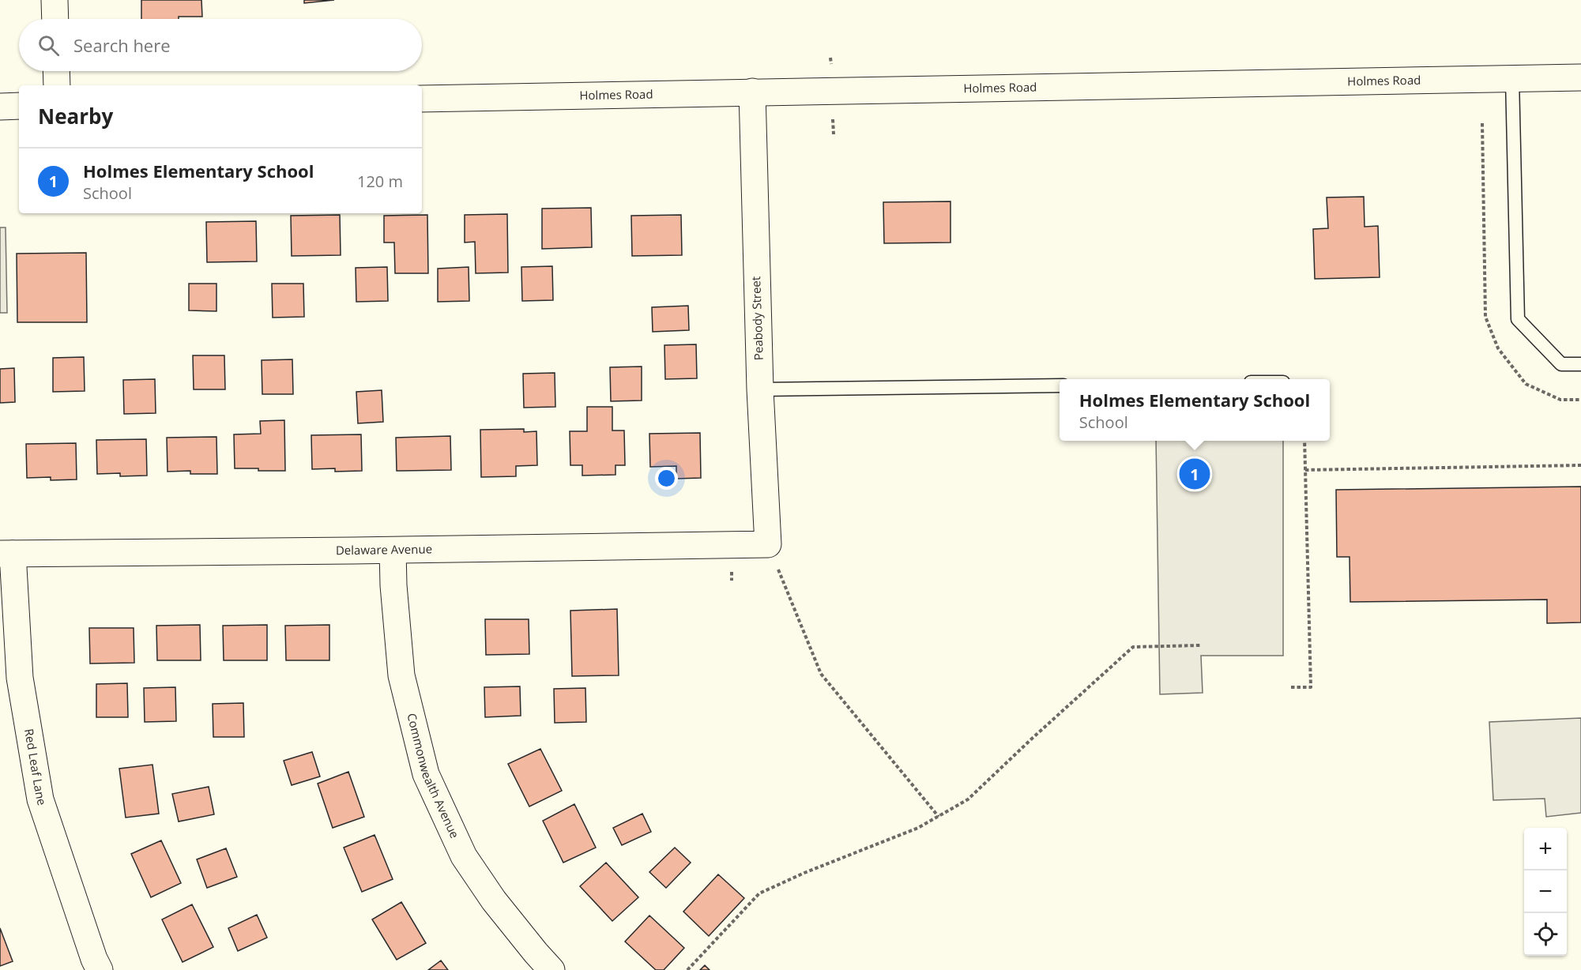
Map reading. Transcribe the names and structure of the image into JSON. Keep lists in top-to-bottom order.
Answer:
{
  "streets": {
    "street": [
      "Holmes Road",
      "Peabody Street",
      "Delaware Avenue",
      "Red Leaf Lane",
      "Commonwealth Avenue"
    ]
  },
  "crossings": [
    ["Holmes Road", "Peabody Street"],
    ["Peabody Street", "Delaware Avenue"],
    ["Delaware Avenue", "Red Leaf Lane"],
    ["Delaware Avenue", "Commonwealth Avenue"]
  ],
  "page": {
    "search": "Search here",
    "heading": "Nearby",
    "list": [
      {
        "mark": "1",
        "name": "Holmes Elementary School",
        "note": "School",
        "value": "120 m"
      }
    ],
    "popup": ["Holmes Elementary School", "School"],
    "pins": "1",
    "map_buttons": ["+", "−"]
  }
}
